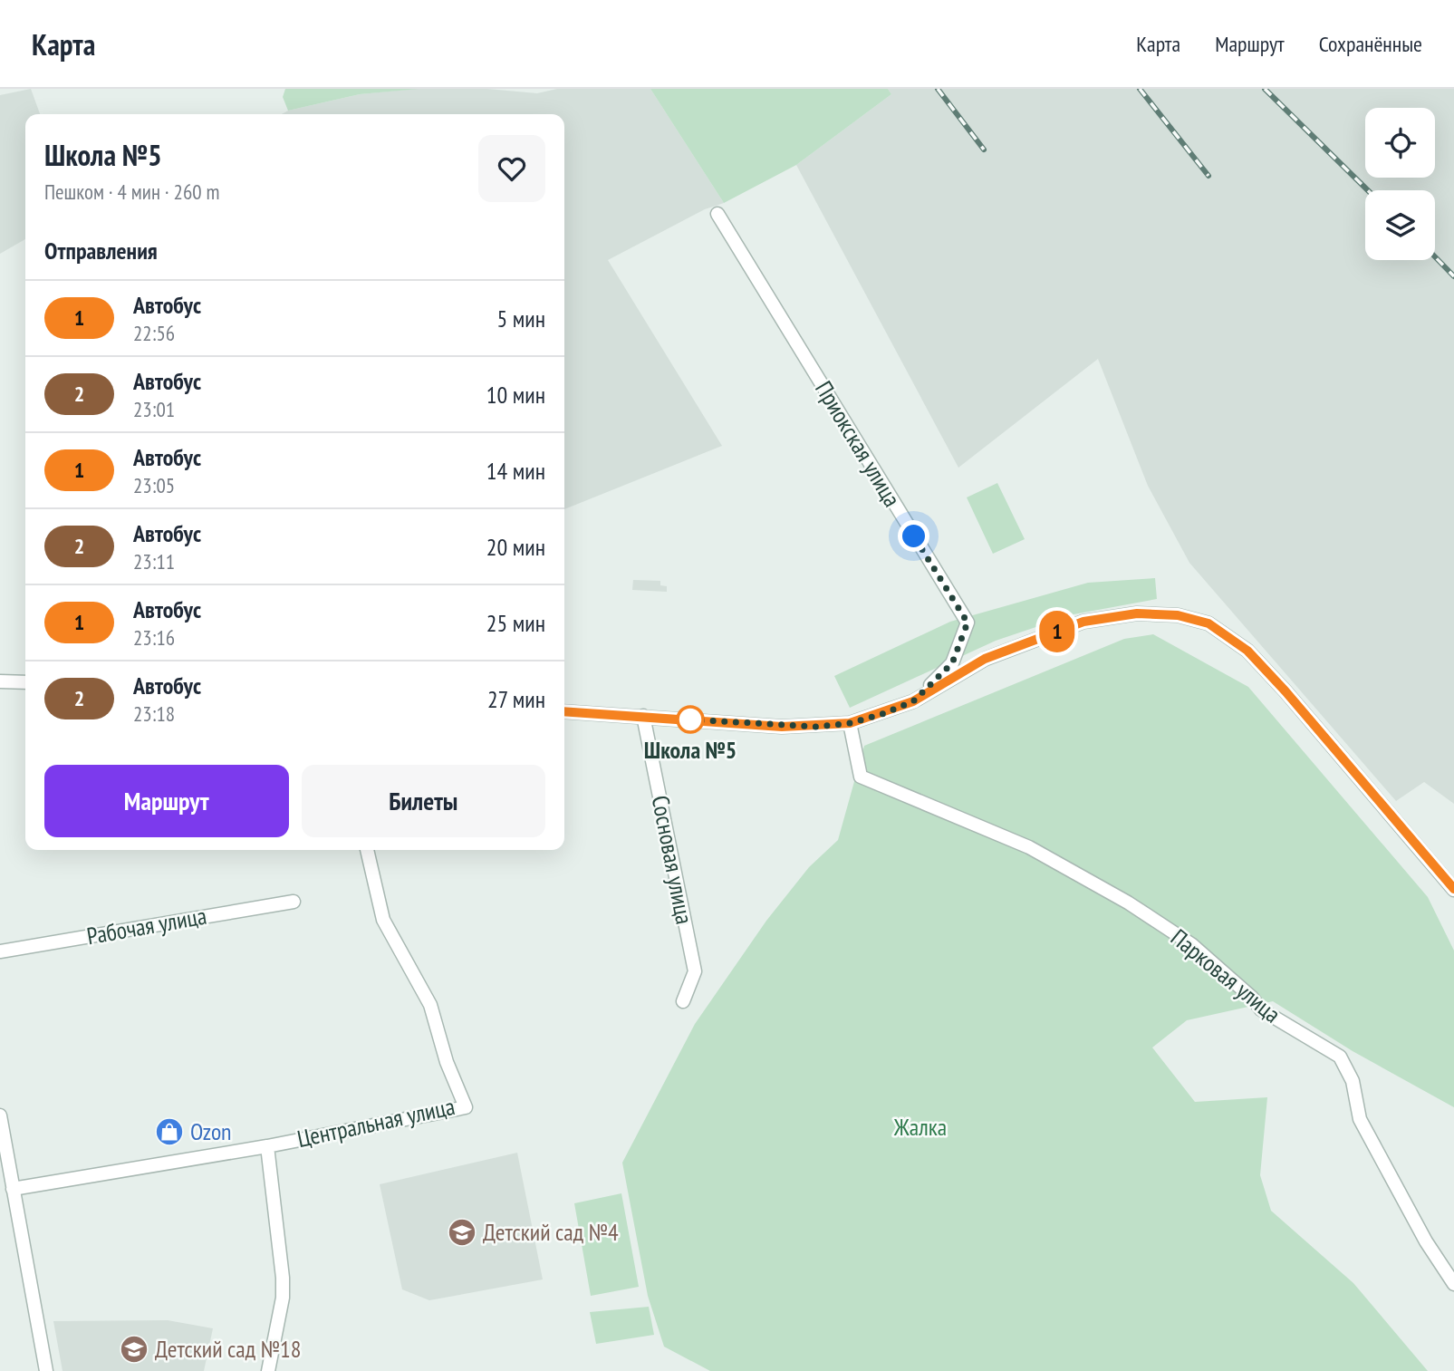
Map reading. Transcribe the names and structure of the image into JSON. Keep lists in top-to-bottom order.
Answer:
{
  "streets": {
    "street": [
      "Приокская улица",
      "Сосновая улица",
      "Рабочая улица",
      "Парковая улица",
      "Центральная улица"
    ]
  },
  "parks": ["Жалка"],
  "places": {
    "other": ["Школа №5"],
    "shop": ["Ozon"],
    "school or university": ["Детский сад №4", "Детский сад №18"]
  },
  "lines": ["bus line 1"],
  "page": {
    "header": "Карта",
    "nav": ["Карта", "Маршрут", "Сохранённые"],
    "on_map": "1",
    "heading": [
      ["Школа №5", "Пешком · 4 мин · 260 m"],
      "Отправления"
    ],
    "list": [
      {
        "mark": "1",
        "name": "Автобус",
        "note": "22:56",
        "value": "5 мин"
      },
      {
        "mark": "2",
        "name": "Автобус",
        "note": "23:01",
        "value": "10 мин"
      },
      {
        "mark": "1",
        "name": "Автобус",
        "note": "23:05",
        "value": "14 мин"
      },
      {
        "mark": "2",
        "name": "Автобус",
        "note": "23:11",
        "value": "20 мин"
      },
      {
        "mark": "1",
        "name": "Автобус",
        "note": "23:16",
        "value": "25 мин"
      },
      {
        "mark": "2",
        "name": "Автобус",
        "note": "23:18",
        "value": "27 мин"
      }
    ],
    "buttons": ["Маршрут", "Билеты"]
  }
}
